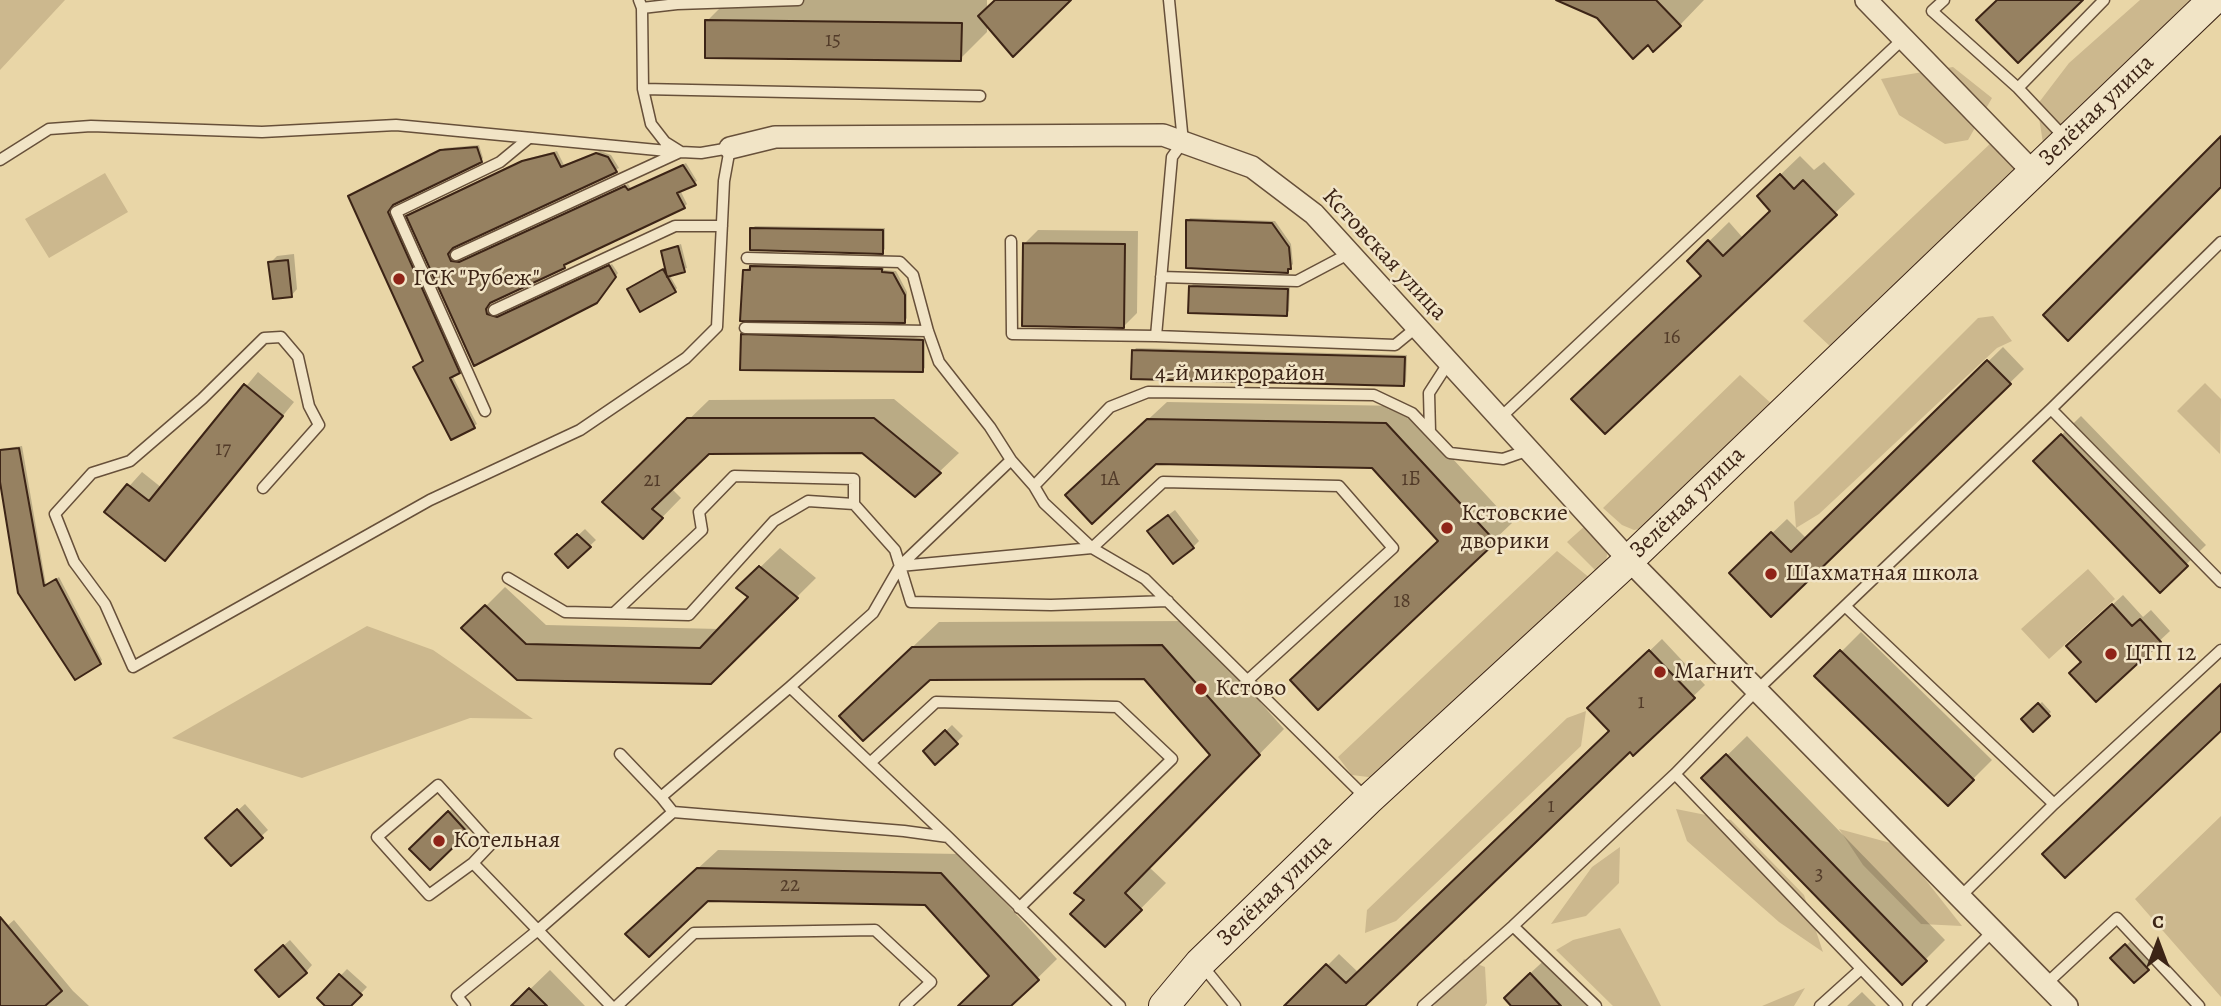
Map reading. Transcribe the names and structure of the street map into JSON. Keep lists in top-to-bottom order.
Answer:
{
  "streets": {
    "main road": ["Зелёная улица"],
    "street": ["Кстовская улица"],
    "lane": ["4-й микрорайон"]
  },
  "crossings": [
    ["Зелёная улица", "Кстовская улица"],
    ["Кстовская улица", "4-й микрорайон"]
  ],
  "places": [
    "ГСК \"Рубеж\"",
    "Кстовские дворики",
    "Шахматная школа",
    "ЦТП 12",
    "Магнит",
    "Кстово",
    "Котельная"
  ],
  "house_numbers": [
    "15",
    "16",
    "17",
    "1А",
    "1Б",
    "21",
    "18",
    "1",
    "1",
    "3",
    "22"
  ],
  "north": "top"
}
